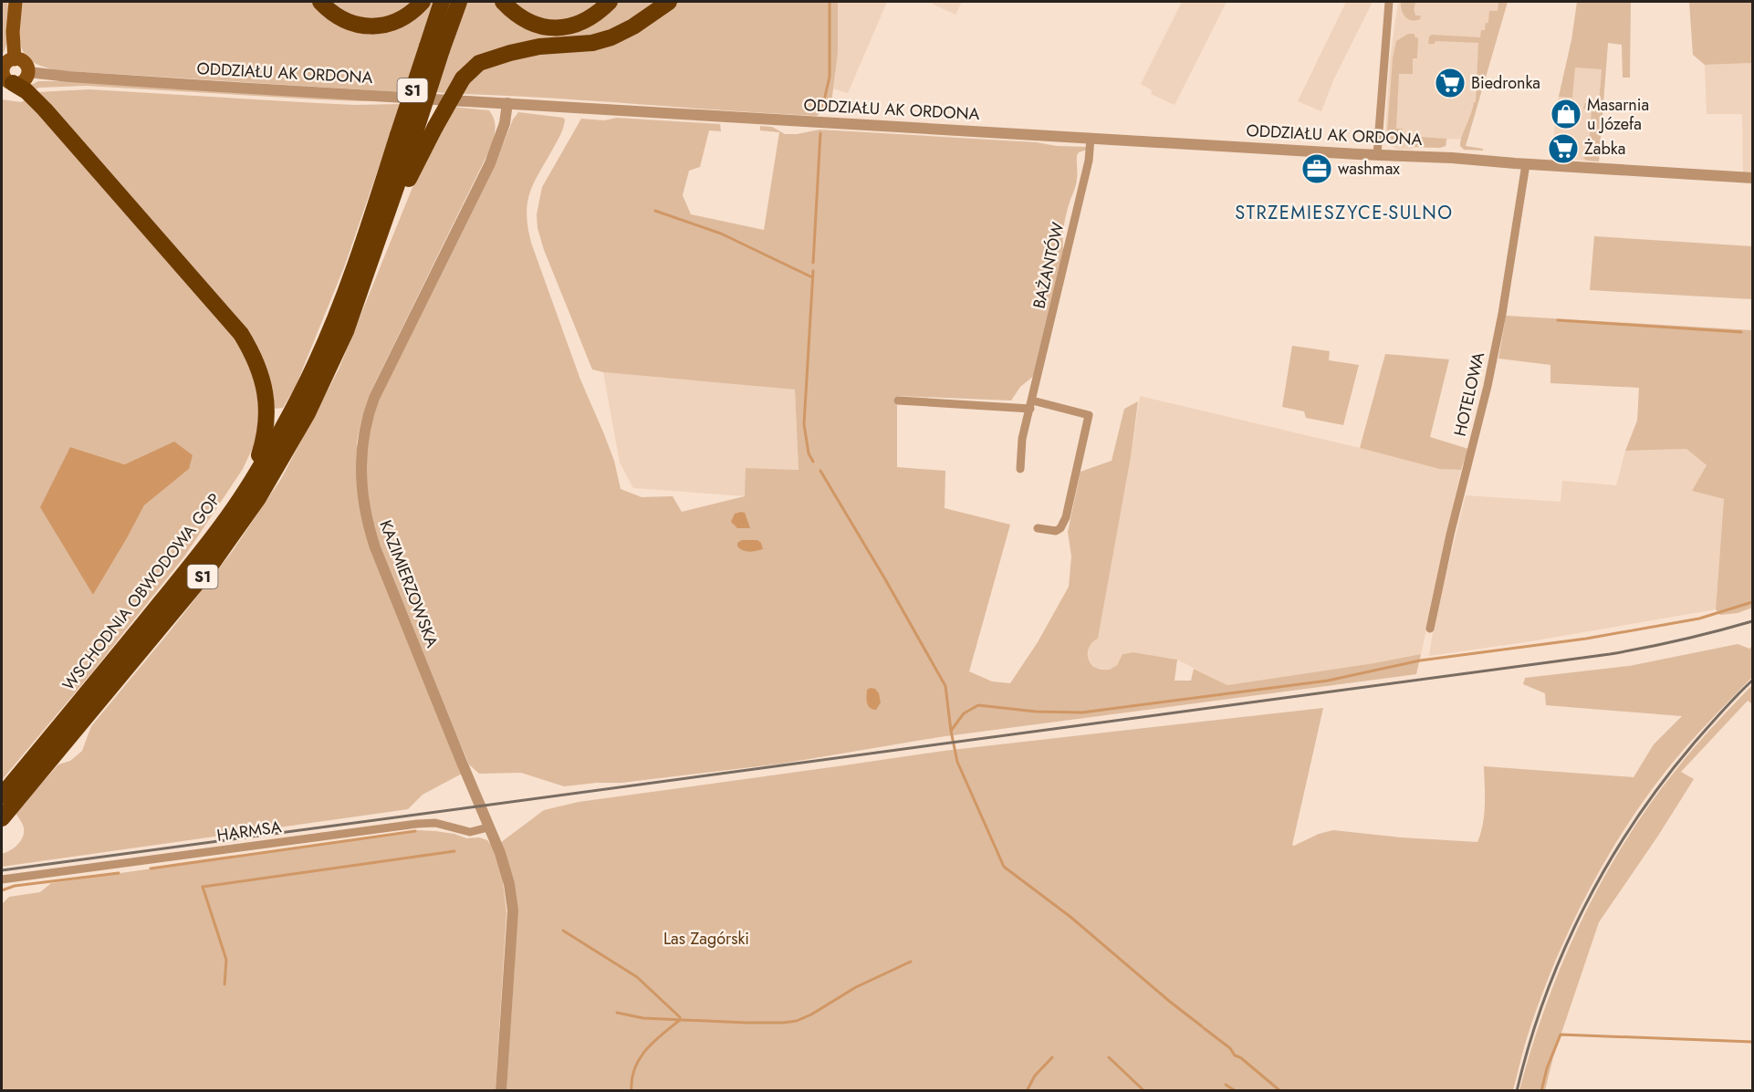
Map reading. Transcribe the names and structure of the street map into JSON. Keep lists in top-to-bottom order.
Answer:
{
  "streets": {
    "highway": ["S1", "WSCHODNIA OBWODOWA GOP"],
    "street": [
      "ODDZIAŁU AK ORDONA",
      "BAŻANTÓW",
      "HOTELOWA",
      "KAZIMIERZOWSKA",
      "HARMSA"
    ]
  },
  "crossings": [
    ["ODDZIAŁU AK ORDONA", "BAŻANTÓW"],
    ["ODDZIAŁU AK ORDONA", "HOTELOWA"],
    ["ODDZIAŁU AK ORDONA", "KAZIMIERZOWSKA"],
    ["KAZIMIERZOWSKA", "HARMSA"]
  ],
  "districts": ["STRZEMIESZYCE-SULNO"],
  "parks": ["Las Zagórski"],
  "places": {
    "supermarket": ["Biedronka", "Żabka"],
    "shop": ["Masarnia u Józefa"],
    "office": ["washmax"]
  }
}
